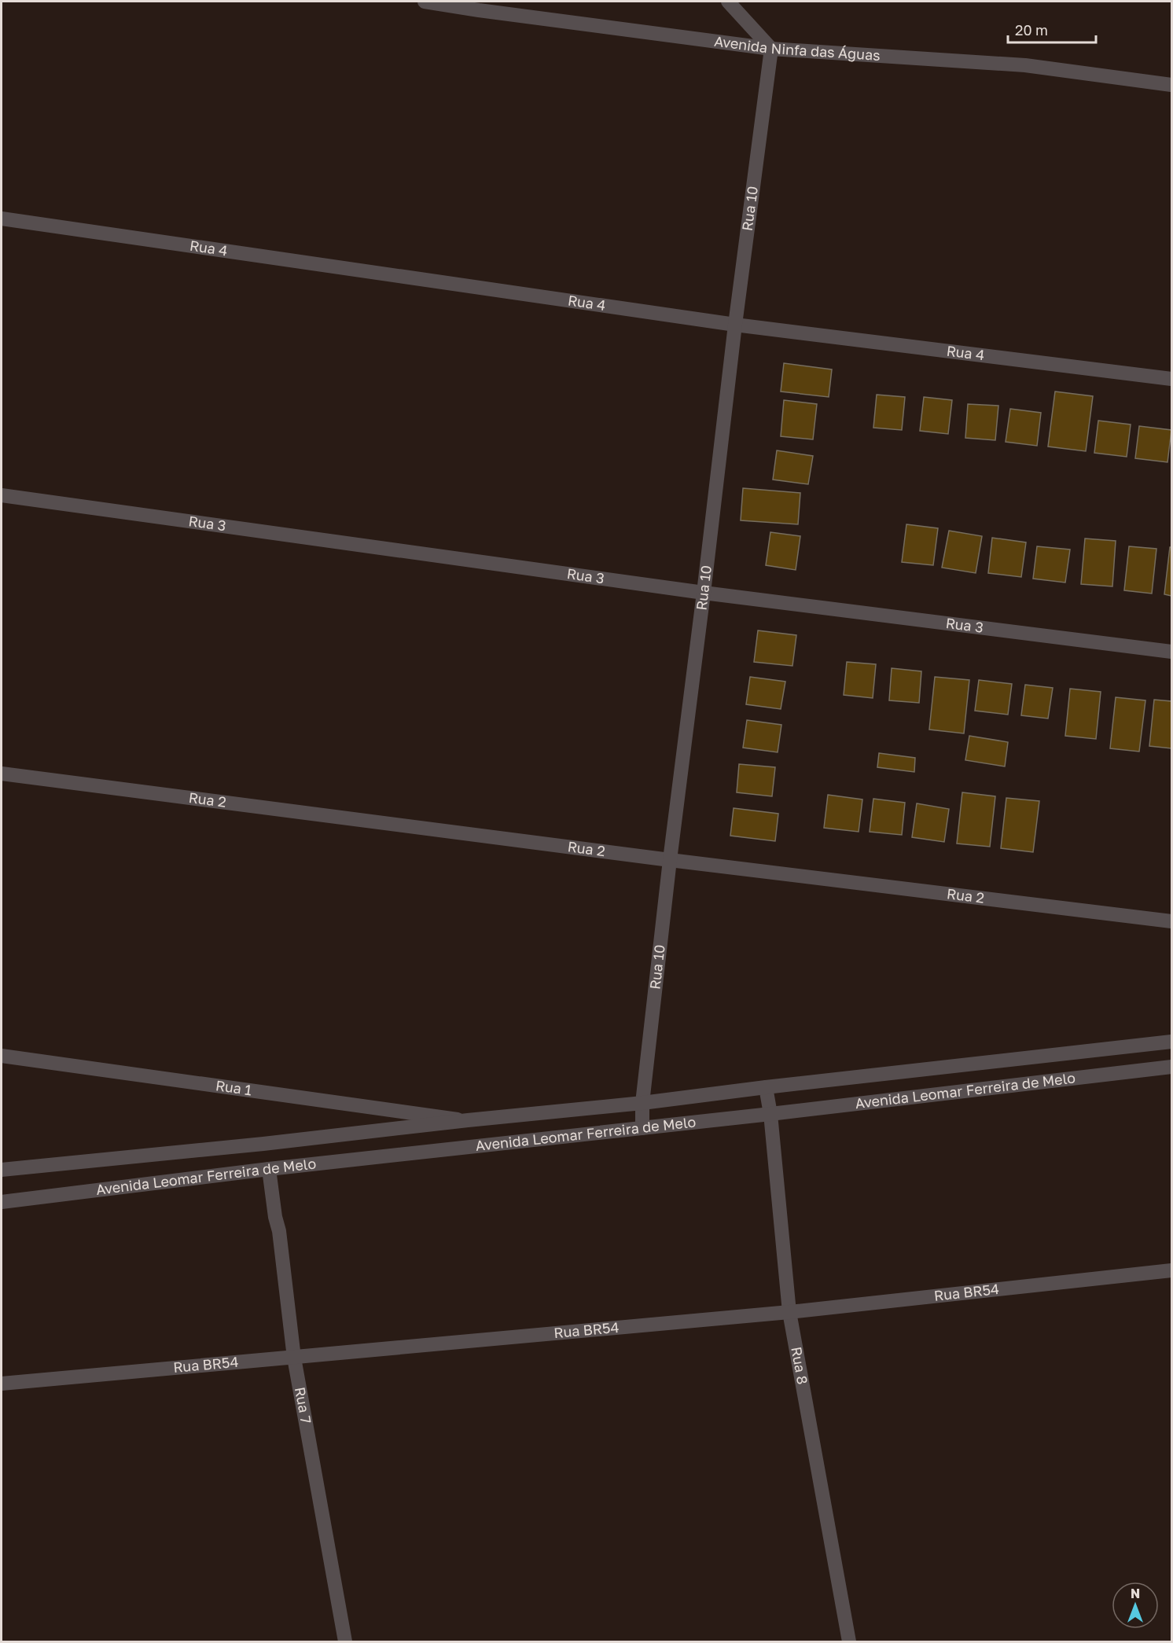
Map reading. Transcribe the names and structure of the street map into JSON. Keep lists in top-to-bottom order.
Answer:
{
  "streets": {
    "street": [
      "Avenida Ninfa das Águas",
      "Rua 10",
      "Rua 4",
      "Rua 3",
      "Rua 2",
      "Rua 1",
      "Avenida Leomar Ferreira de Melo",
      "Rua BR54",
      "Rua 8",
      "Rua 7"
    ]
  },
  "crossings": [
    ["Avenida Ninfa das Águas", "Rua 10"],
    ["Rua 10", "Rua 4"],
    ["Rua 10", "Rua 3"],
    ["Rua 10", "Rua 2"],
    ["Rua 10", "Avenida Leomar Ferreira de Melo"],
    ["Rua 1", "Avenida Leomar Ferreira de Melo"],
    ["Avenida Leomar Ferreira de Melo", "Rua 8"],
    ["Avenida Leomar Ferreira de Melo", "Rua 7"],
    ["Rua BR54", "Rua 8"],
    ["Rua BR54", "Rua 7"]
  ],
  "scale_bar": "20 m",
  "north": "top"
}
